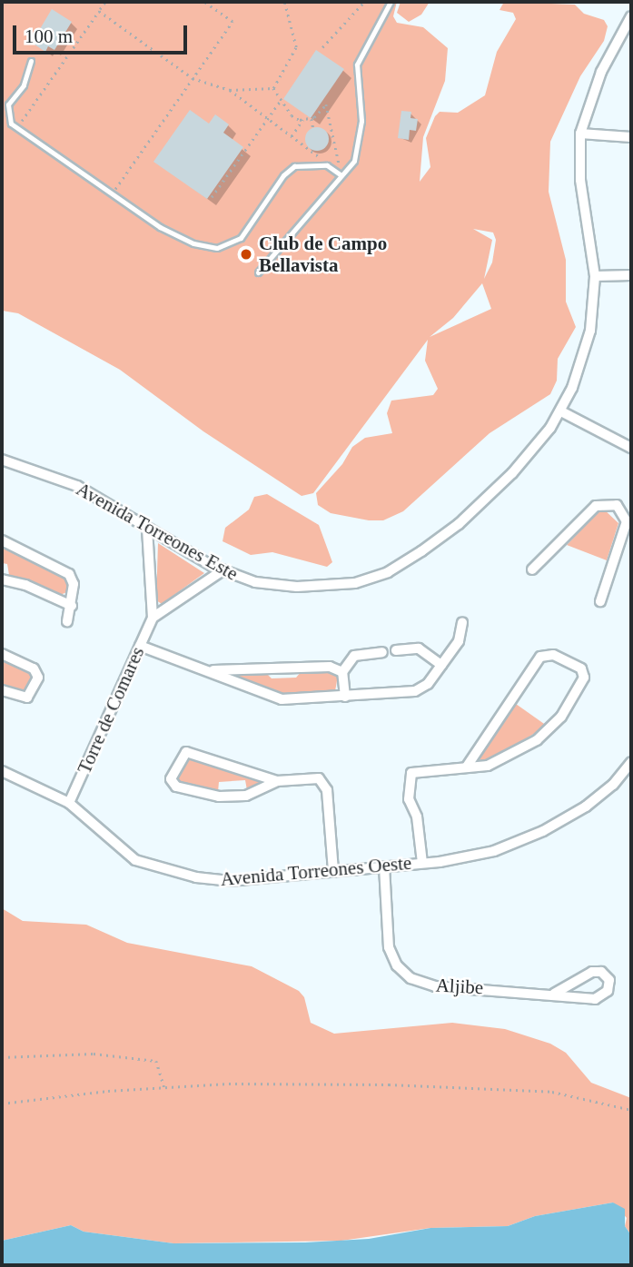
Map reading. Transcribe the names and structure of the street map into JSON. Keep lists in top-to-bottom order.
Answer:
{
  "streets": {
    "street": [
      "Avenida Torreones Este",
      "Torre de Comares",
      "Avenida Torreones Oeste",
      "Aljibe"
    ]
  },
  "crossings": [
    ["Avenida Torreones Este", "Torre de Comares"],
    ["Torre de Comares", "Avenida Torreones Oeste"],
    ["Avenida Torreones Oeste", "Aljibe"]
  ],
  "places": ["Club de Campo Bellavista"],
  "scale_bar": "100 m"
}
